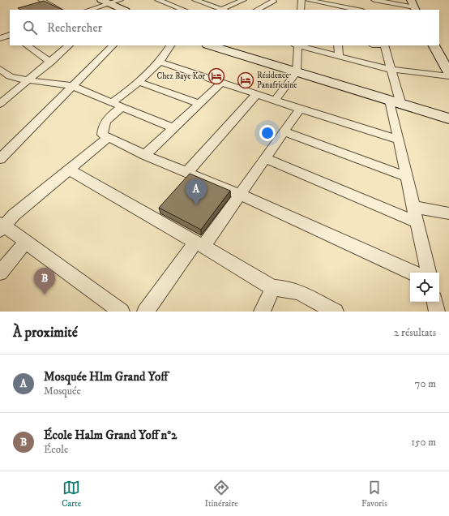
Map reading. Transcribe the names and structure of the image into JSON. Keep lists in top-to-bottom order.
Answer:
{
  "places": {
    "hotel": ["Chez Baye Kor", "Résidence Panafricaine"]
  },
  "page": {
    "search": "Rechercher",
    "pins": ["A", "B"],
    "heading": ["À proximité", "2 résultats"],
    "list": [
      {
        "mark": "A",
        "name": "Mosquée Hlm Grand Yoff",
        "note": "Mosquée",
        "value": "70 m"
      },
      {
        "mark": "B",
        "name": "École Halm Grand Yoff n°2",
        "note": "École",
        "value": "150 m"
      }
    ],
    "nav": ["Carte", "Itinéraire", "Favoris"]
  }
}
